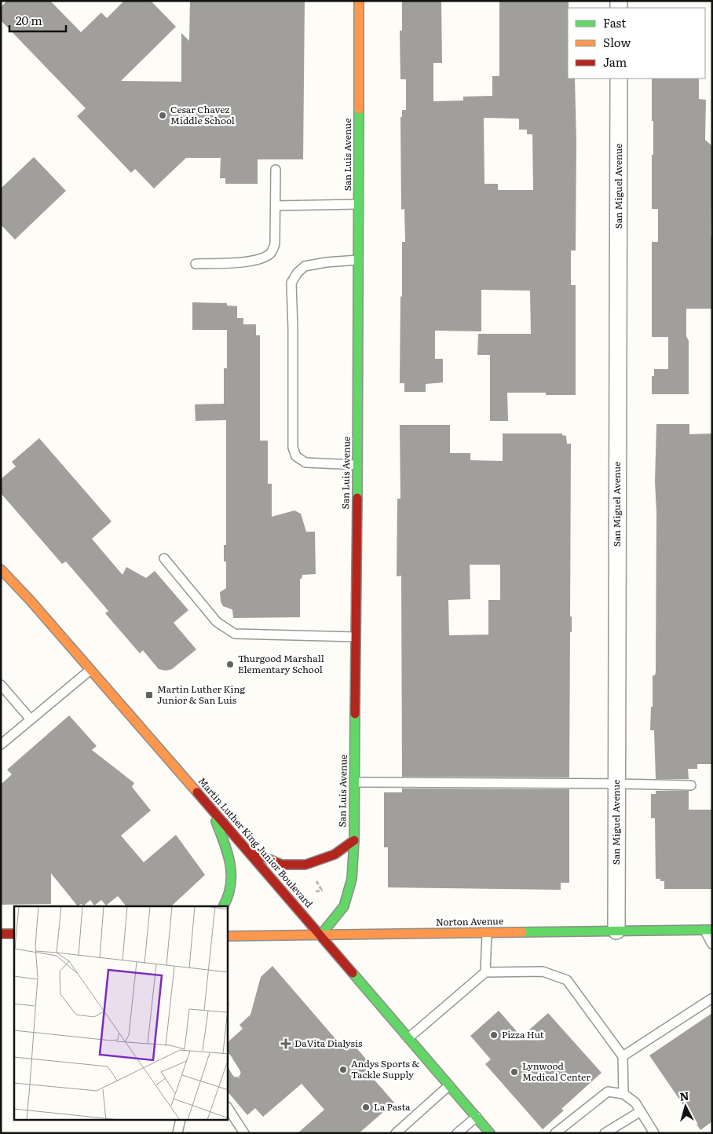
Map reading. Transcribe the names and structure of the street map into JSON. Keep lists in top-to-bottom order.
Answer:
{
  "streets": {
    "street": [
      "San Luis Avenue",
      "San Miguel Avenue",
      "Martin Luther King Junior Boulevard",
      "Norton Avenue"
    ]
  },
  "crossings": [
    ["San Luis Avenue", "Martin Luther King Junior Boulevard"],
    ["San Luis Avenue", "Norton Avenue"],
    ["San Miguel Avenue", "Norton Avenue"],
    ["Martin Luther King Junior Boulevard", "Norton Avenue"]
  ],
  "places": {
    "other": [
      "Cesar Chavez Middle School",
      "Thurgood Marshall Elementary School",
      "Pizza Hut",
      "Andys Sports & Tackle Supply",
      "Lynwood Medical Center",
      "La Pasta"
    ],
    "transit": ["Martin Luther King Junior & San Luis"],
    "health": ["DaVita Dialysis"]
  },
  "legend": ["Fast", "Slow", "Jam"],
  "scale_bar": "20 m",
  "north": "top"
}
